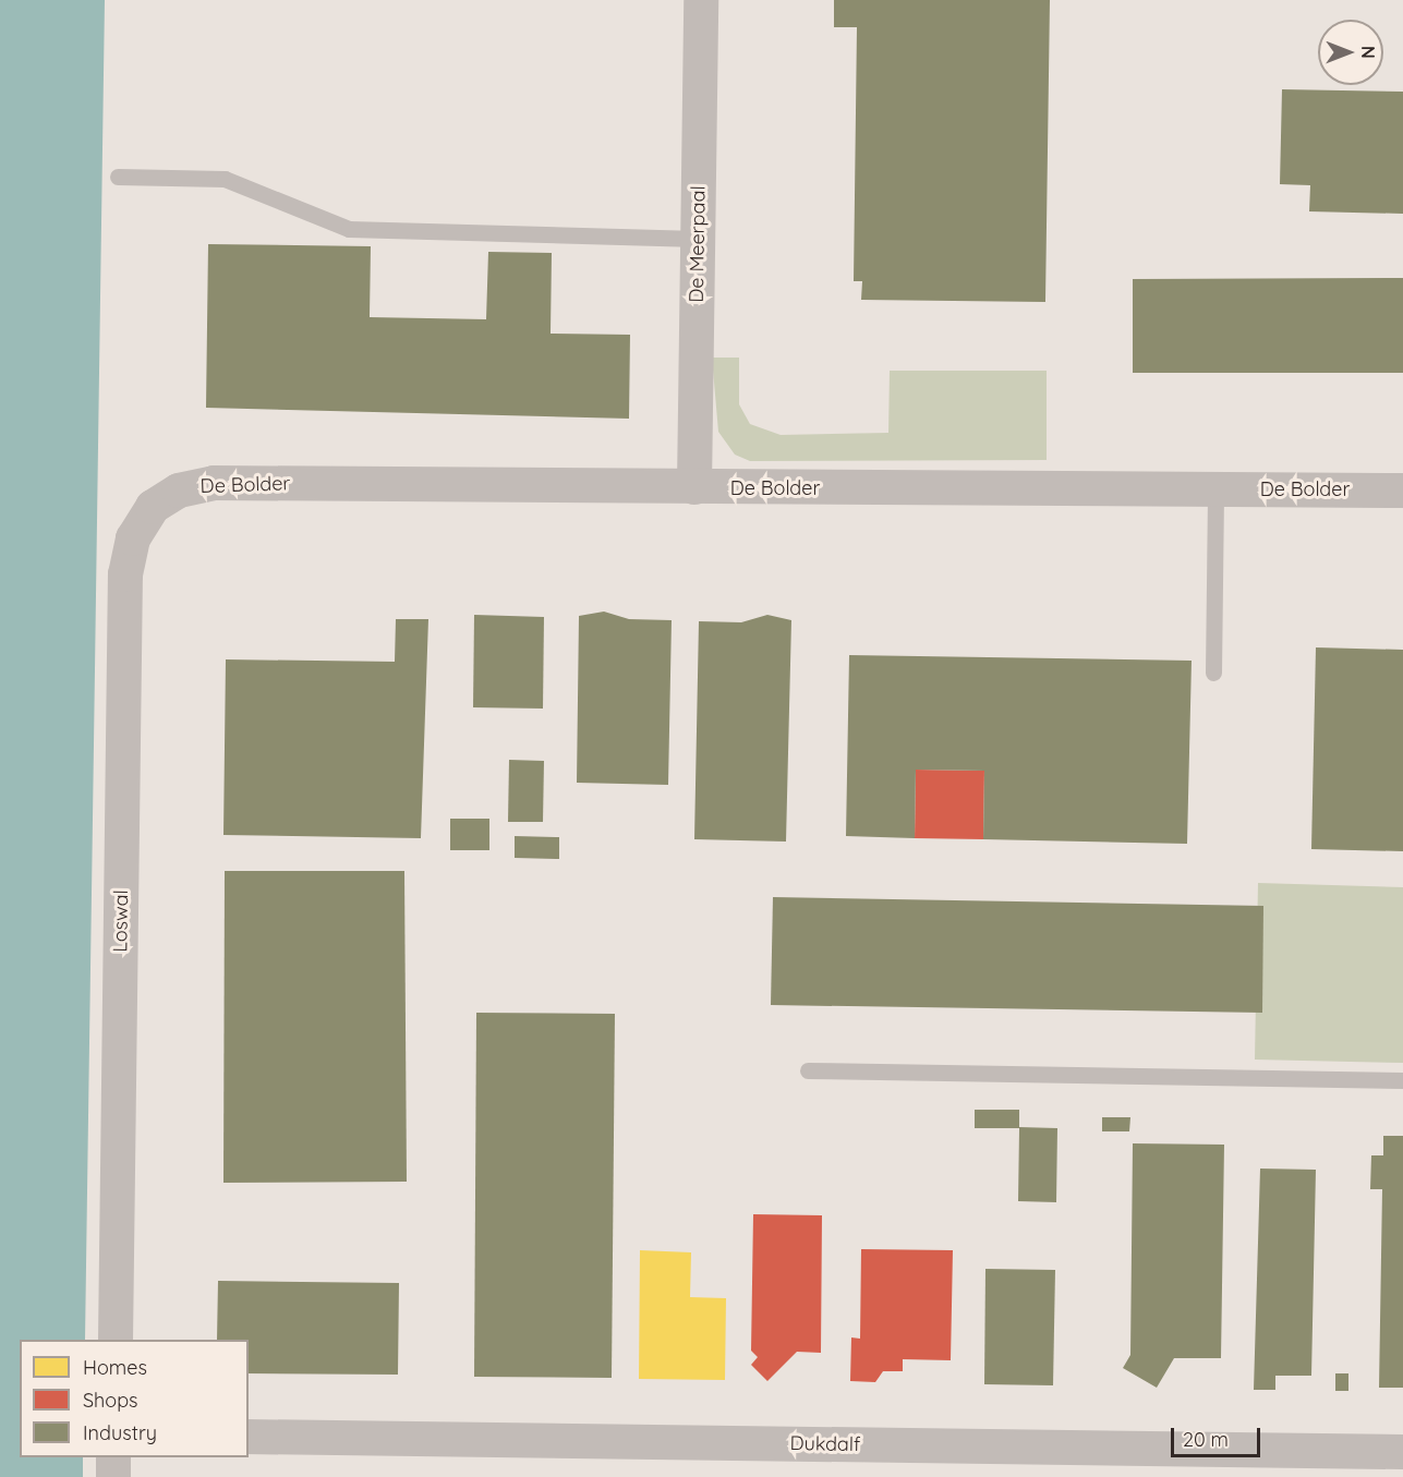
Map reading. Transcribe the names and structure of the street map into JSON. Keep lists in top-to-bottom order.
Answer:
{
  "streets": {
    "street": [
      "De Meerpaal",
      "De Bolder",
      "Loswal",
      "Dukdalf"
    ]
  },
  "crossings": [
    ["De Meerpaal", "De Bolder"],
    ["De Bolder", "Loswal"]
  ],
  "legend": ["Homes", "Shops", "Industry"],
  "scale_bar": "20 m",
  "north": "right"
}
